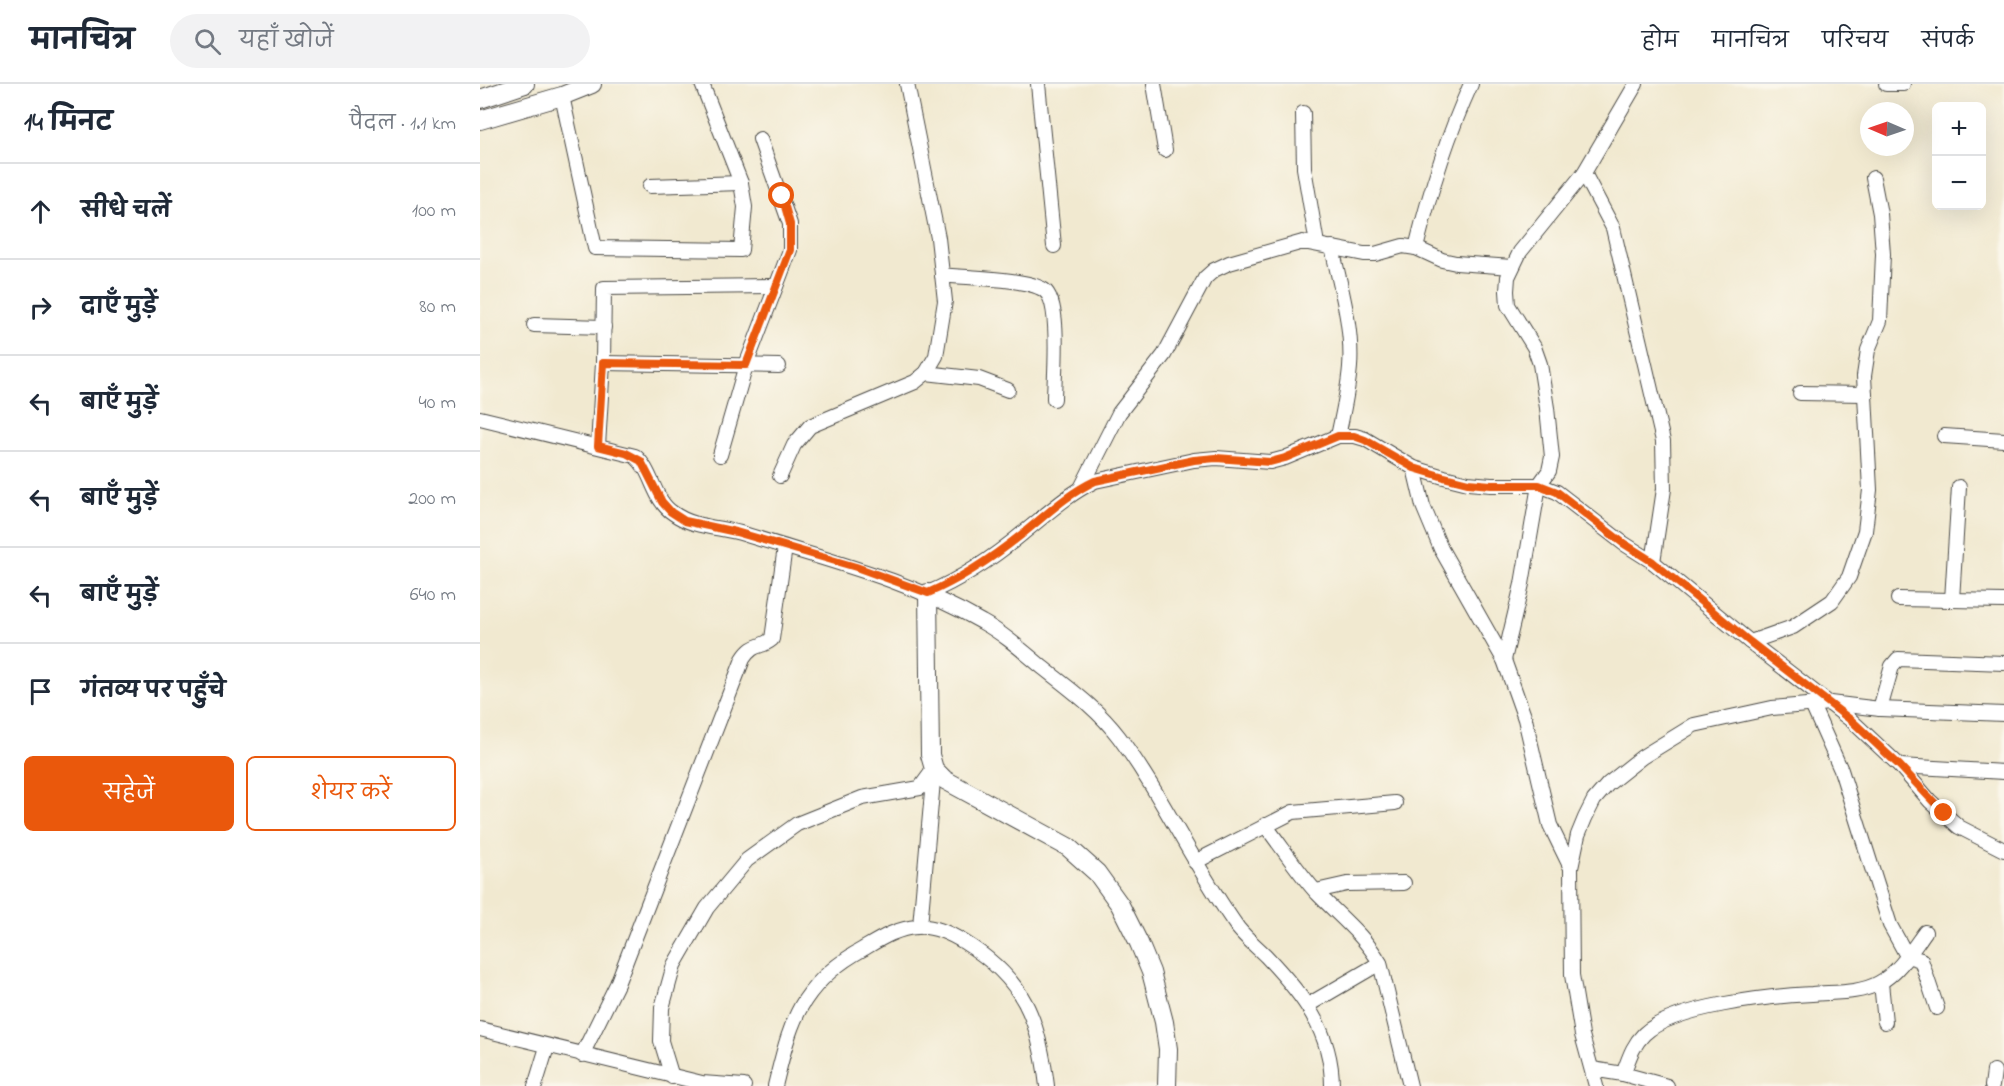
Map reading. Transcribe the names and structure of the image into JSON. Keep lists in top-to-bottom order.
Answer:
{
  "north": "left",
  "page": {
    "header": "मानचित्र",
    "search": "यहाँ खोजें",
    "nav": [
      "होम",
      "मानचित्र",
      "परिचय",
      "संपर्क"
    ],
    "heading": ["14 मिनट", "पैदल · 1.1 km"],
    "map_buttons": ["+", "−"],
    "list": [
      ["सीधे चलें", "100 m"],
      ["दाएँ मुड़ें", "80 m"],
      ["बाएँ मुड़ें", "40 m"],
      ["बाएँ मुड़ें", "200 m"],
      ["बाएँ मुड़ें", "640 m"],
      "गंतव्य पर पहुँचे"
    ],
    "buttons": ["सहेजें", "शेयर करें"]
  }
}
